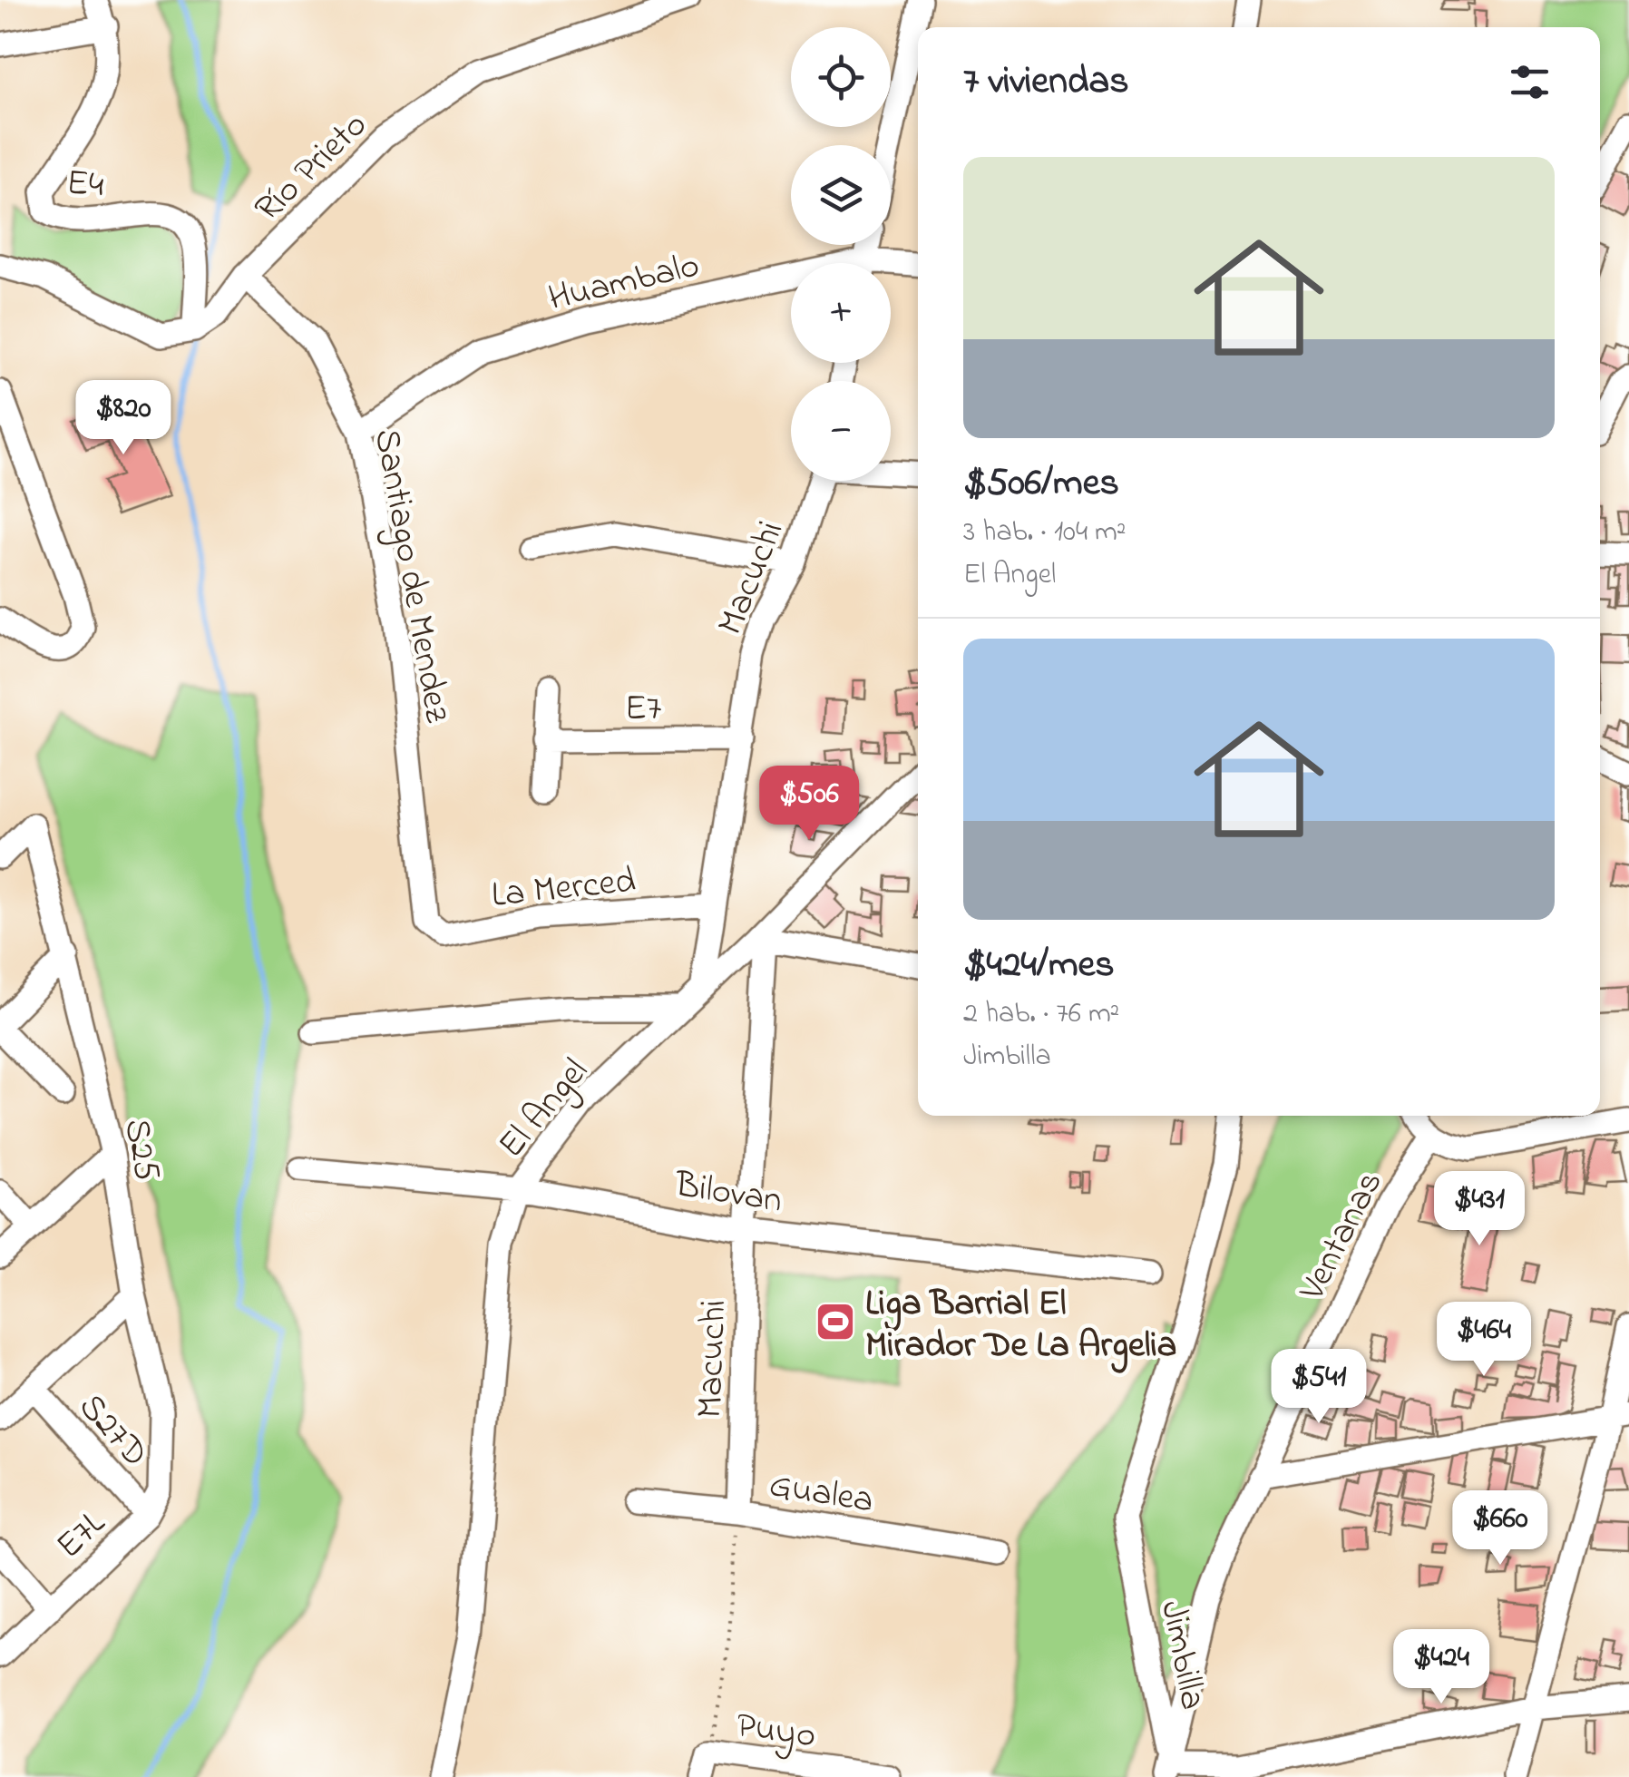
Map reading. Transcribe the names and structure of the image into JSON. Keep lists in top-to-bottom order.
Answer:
{
  "streets": {
    "street": [
      "Río Prieto",
      "E4",
      "Huambalo",
      "Santiago de Mendez",
      "Macuchi",
      "E7",
      "La Merced",
      "El Angel",
      "S25",
      "Bilovan",
      "Ventanas",
      "S27D",
      "Gualea",
      "E7L",
      "Jimbilla",
      "Puyo"
    ]
  },
  "crossings": [
    ["Río Prieto", "E4"],
    ["Río Prieto", "Santiago de Mendez"],
    ["Huambalo", "Santiago de Mendez"],
    ["Santiago de Mendez", "La Merced"],
    ["Macuchi", "E7"],
    ["Macuchi", "La Merced"],
    ["Macuchi", "El Angel"],
    ["Macuchi", "Bilovan"],
    ["Macuchi", "Gualea"],
    ["El Angel", "Bilovan"],
    ["S25", "E7L"],
    ["Ventanas", "Jimbilla"],
    ["S27D", "E7L"]
  ],
  "places": {
    "sports": ["Liga Barrial El Mirador De La Argelia"]
  },
  "page": {
    "map_buttons": ["+", "−"],
    "heading": "7 viviendas",
    "list": [
      {
        "name": "$506/mes",
        "note": "3 hab. · 104 m² · El Angel"
      },
      {
        "name": "$424/mes",
        "note": "2 hab. · 76 m² · Jimbilla"
      }
    ],
    "price": [
      "$820",
      "$506",
      "$431",
      "$464",
      "$541",
      "$660",
      "$424"
    ]
  }
}
